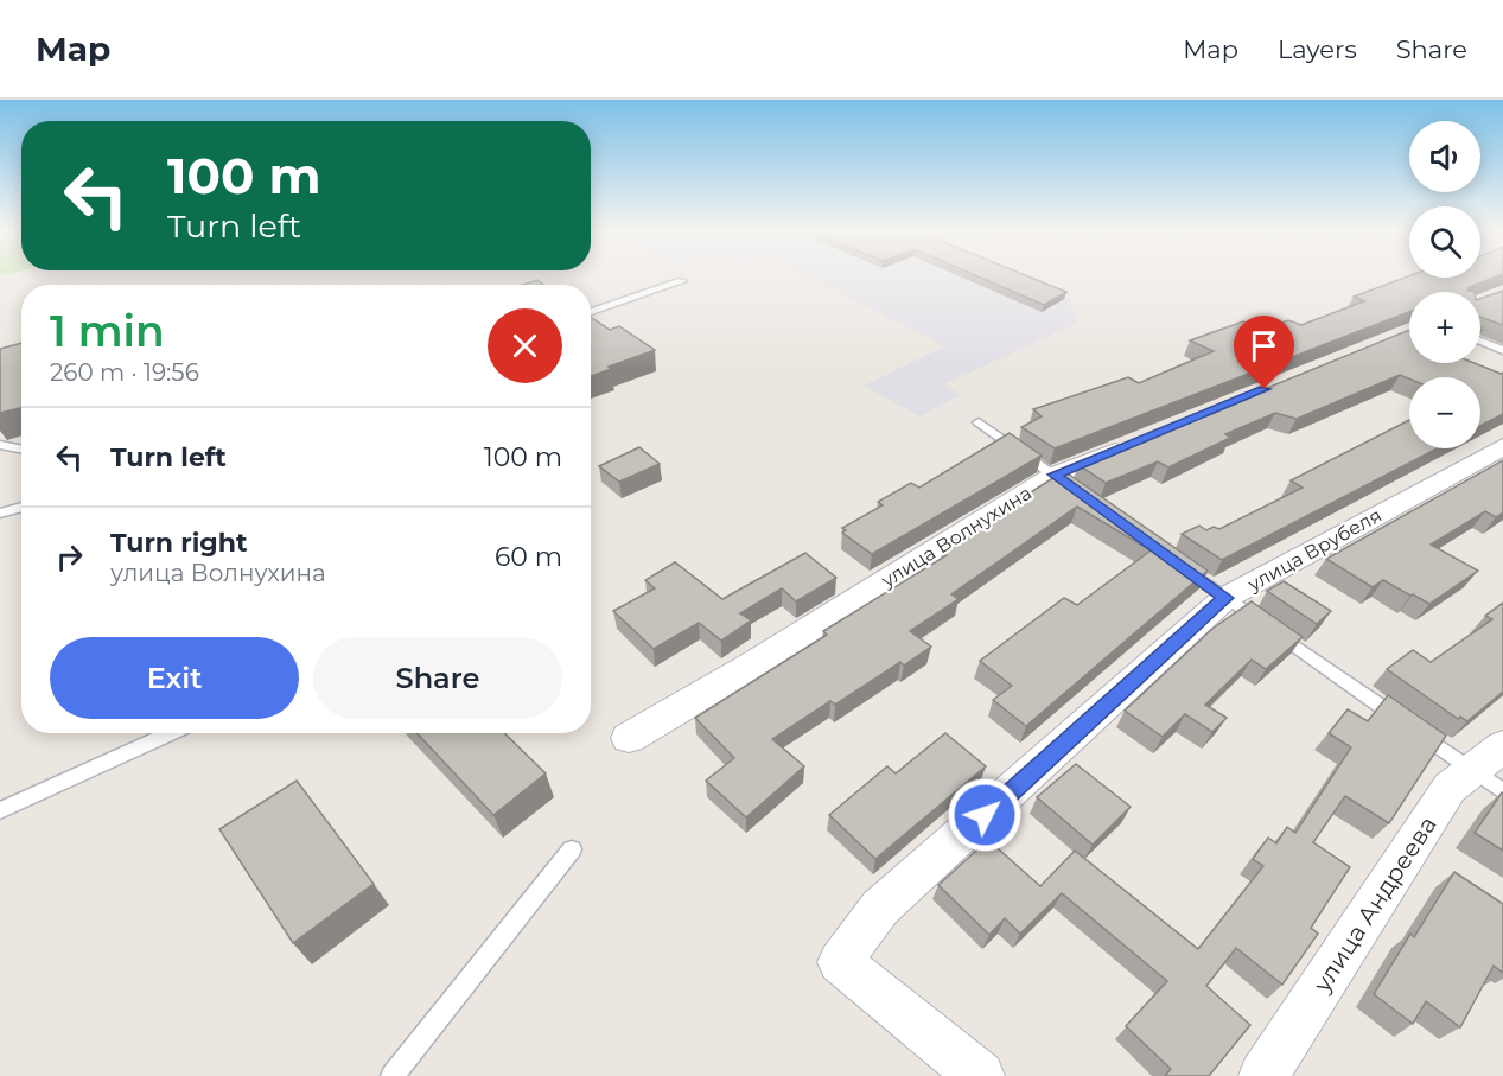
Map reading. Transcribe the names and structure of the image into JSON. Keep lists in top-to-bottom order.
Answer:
{
  "streets": {
    "street": ["улица Волнухина", "улица Врубеля", "улица Андреева"]
  },
  "page": {
    "header": "Map",
    "nav": ["Map", "Layers", "Share"],
    "map_buttons": ["+", "−"],
    "turn": ["100 m", "Turn left"],
    "heading": ["1 min", "260 m · 19:56"],
    "list": [
      {
        "name": "Turn left",
        "value": "100 m"
      },
      {
        "name": "Turn right",
        "note": "улица Волнухина",
        "value": "60 m"
      }
    ],
    "buttons": ["Exit", "Share"]
  }
}
